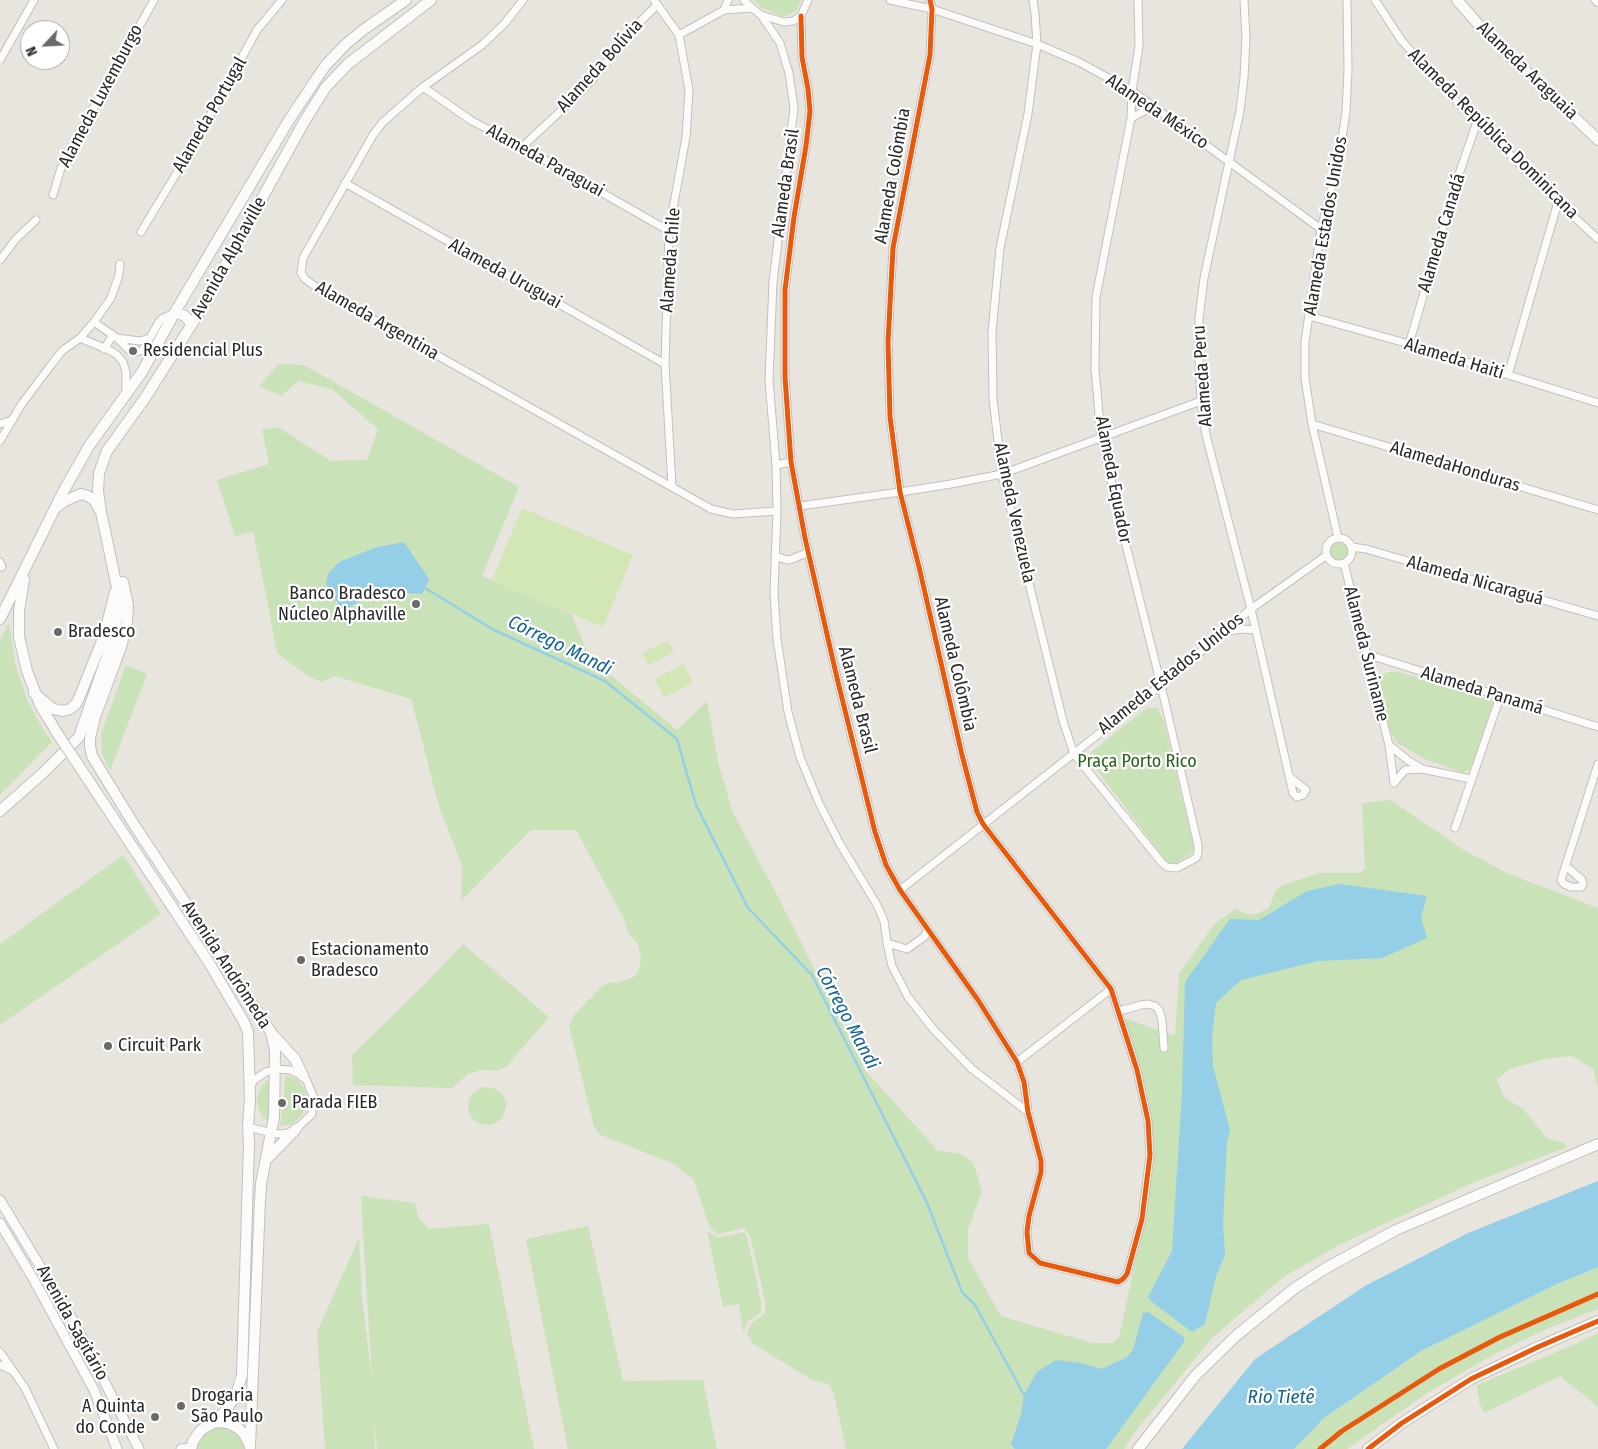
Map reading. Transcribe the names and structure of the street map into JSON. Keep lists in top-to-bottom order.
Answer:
{
  "streets": {
    "main road": ["Alameda Araguaia", "Avenida Alphaville", "Avenida Andrômeda"],
    "street": [
      "Alameda Bolívia",
      "Alameda Luxemburgo",
      "Alameda México",
      "Alameda Portugal",
      "Alameda República Dominicana",
      "Alameda Paraguai",
      "Alameda Colômbia",
      "Alameda Brasil",
      "Alameda Estados Unidos",
      "Alameda Canadá",
      "Alameda Chile",
      "Alameda Uruguai",
      "Alameda Argentina",
      "Alameda Haiti",
      "Alameda Peru",
      "AlamedaHonduras",
      "Alameda Equador",
      "Alameda Venezuela",
      "Alameda Nicaraguá",
      "Alameda Suriname",
      "Alameda Panamá",
      "Avenida Sagitário"
    ]
  },
  "crossings": [
    ["Alameda Bolívia", "Alameda Paraguai"],
    ["Alameda México", "Alameda Colômbia"],
    ["Alameda México", "Alameda Estados Unidos"],
    ["Alameda México", "Alameda Peru"],
    ["Alameda México", "Alameda Equador"],
    ["Alameda México", "Alameda Venezuela"],
    ["Alameda República Dominicana", "Alameda Canadá"],
    ["Alameda Paraguai", "Alameda Chile"],
    ["Alameda Paraguai", "Alameda Argentina"],
    ["Alameda Colômbia", "Alameda Brasil"],
    ["Alameda Colômbia", "Alameda Estados Unidos"],
    ["Alameda Brasil", "Alameda Estados Unidos"],
    ["Alameda Brasil", "Alameda Argentina"],
    ["Alameda Estados Unidos", "Alameda Haiti"],
    ["Alameda Estados Unidos", "Alameda Peru"],
    ["Alameda Estados Unidos", "AlamedaHonduras"],
    ["Alameda Estados Unidos", "Alameda Equador"],
    ["Alameda Estados Unidos", "Alameda Venezuela"],
    ["Alameda Estados Unidos", "Alameda Nicaraguá"],
    ["Alameda Estados Unidos", "Alameda Suriname"],
    ["Alameda Canadá", "Alameda Haiti"],
    ["Avenida Alphaville", "Avenida Andrômeda"],
    ["Alameda Chile", "Alameda Uruguai"],
    ["Alameda Chile", "Alameda Argentina"],
    ["Alameda Uruguai", "Alameda Argentina"],
    ["Alameda Equador", "Alameda Venezuela"],
    ["Alameda Nicaraguá", "Alameda Suriname"],
    ["Alameda Suriname", "Alameda Panamá"]
  ],
  "water": ["Córrego Mandi", "Rio Tietê"],
  "parks": ["Praça Porto Rico"],
  "places": [
    "Residencial Plus",
    "Banco Bradesco Núcleo Alphaville",
    "Bradesco",
    "Estacionamento Bradesco",
    "Circuit Park",
    "Parada FIEB",
    "Drogaria São Paulo",
    "A Quinta do Conde"
  ],
  "north": "bottom left"
}
